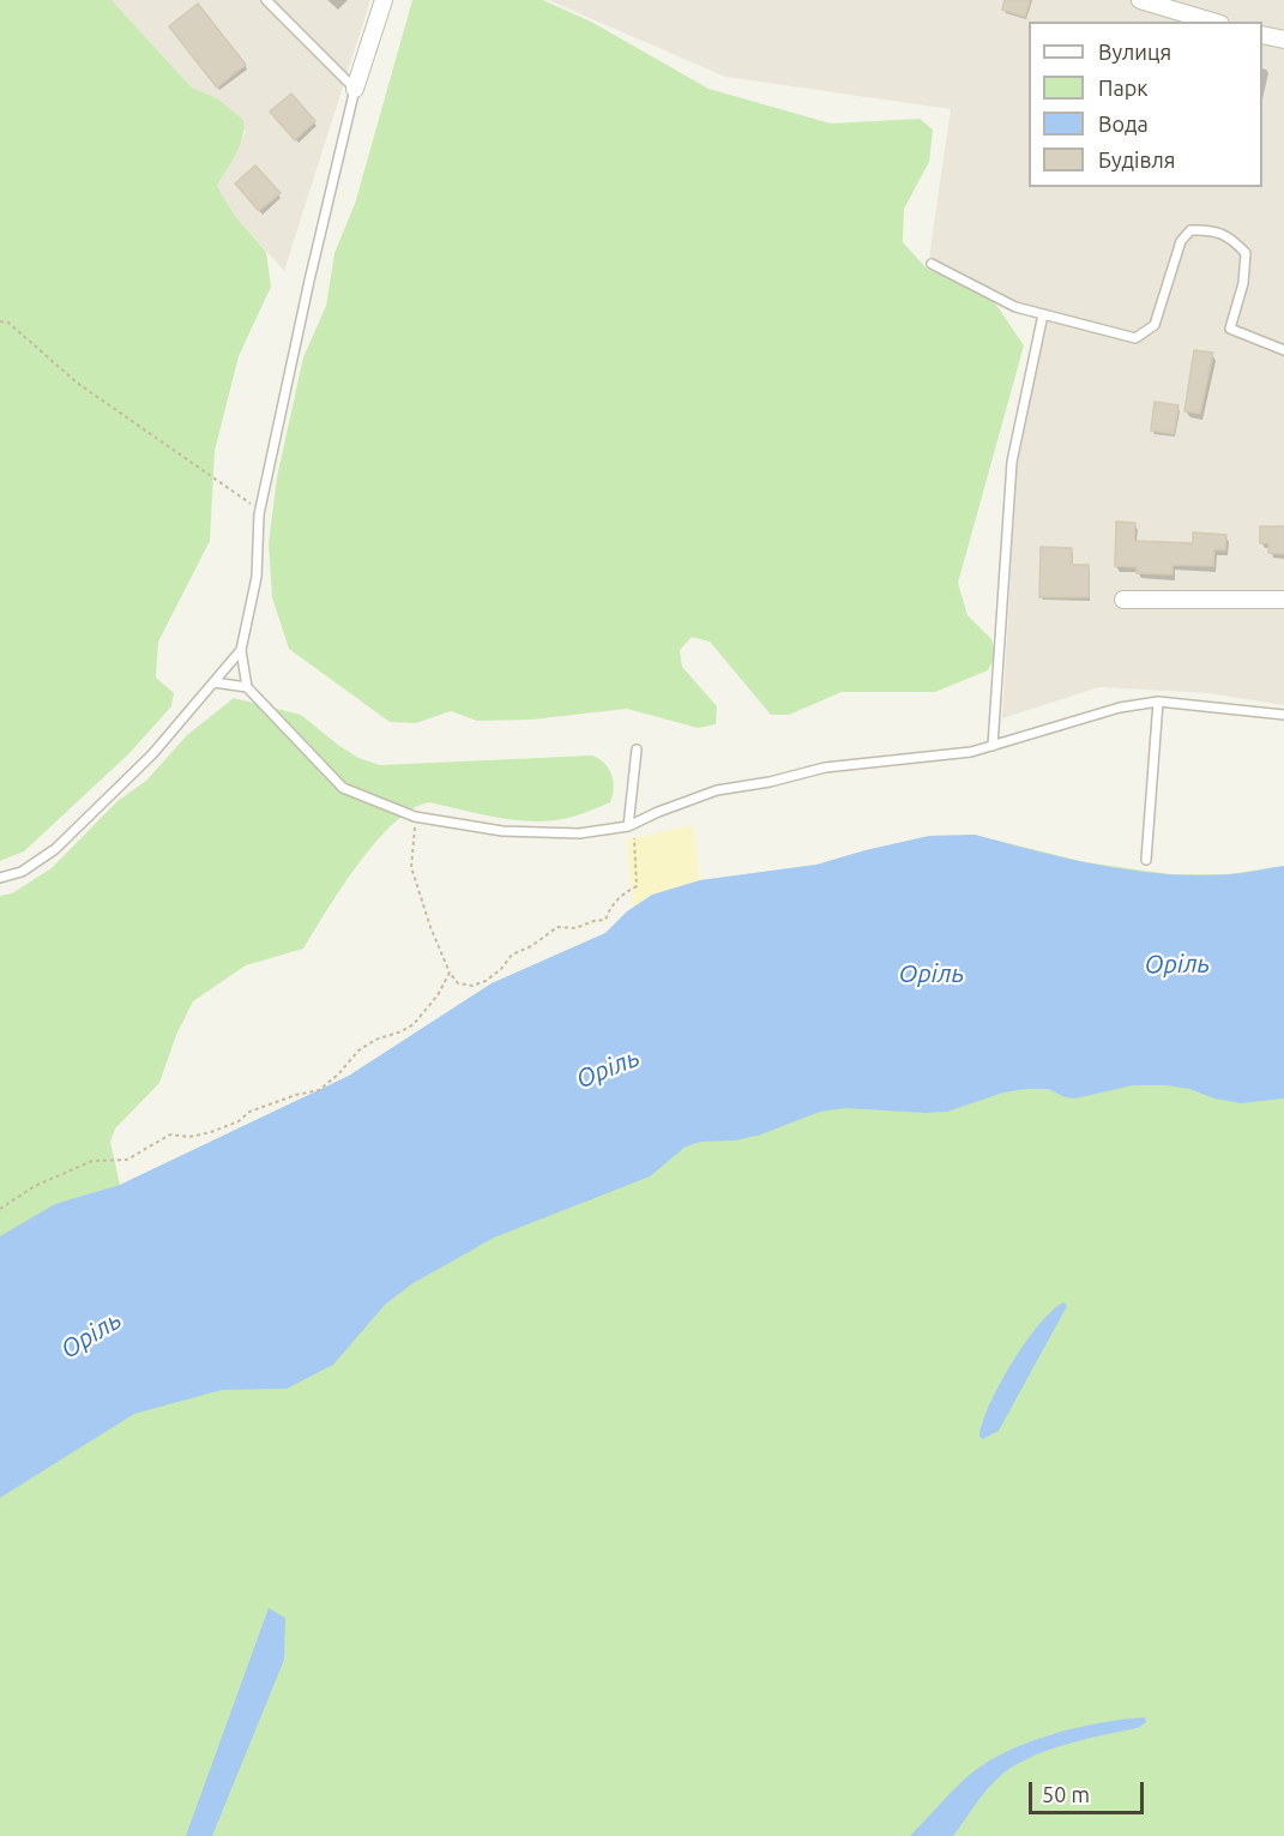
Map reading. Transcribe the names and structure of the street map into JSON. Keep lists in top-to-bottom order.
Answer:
{
  "water": ["Оріль", "Орiль"],
  "legend": [
    "Вулиця",
    "Парк",
    "Вода",
    "Будівля"
  ],
  "scale_bar": "50 m"
}
